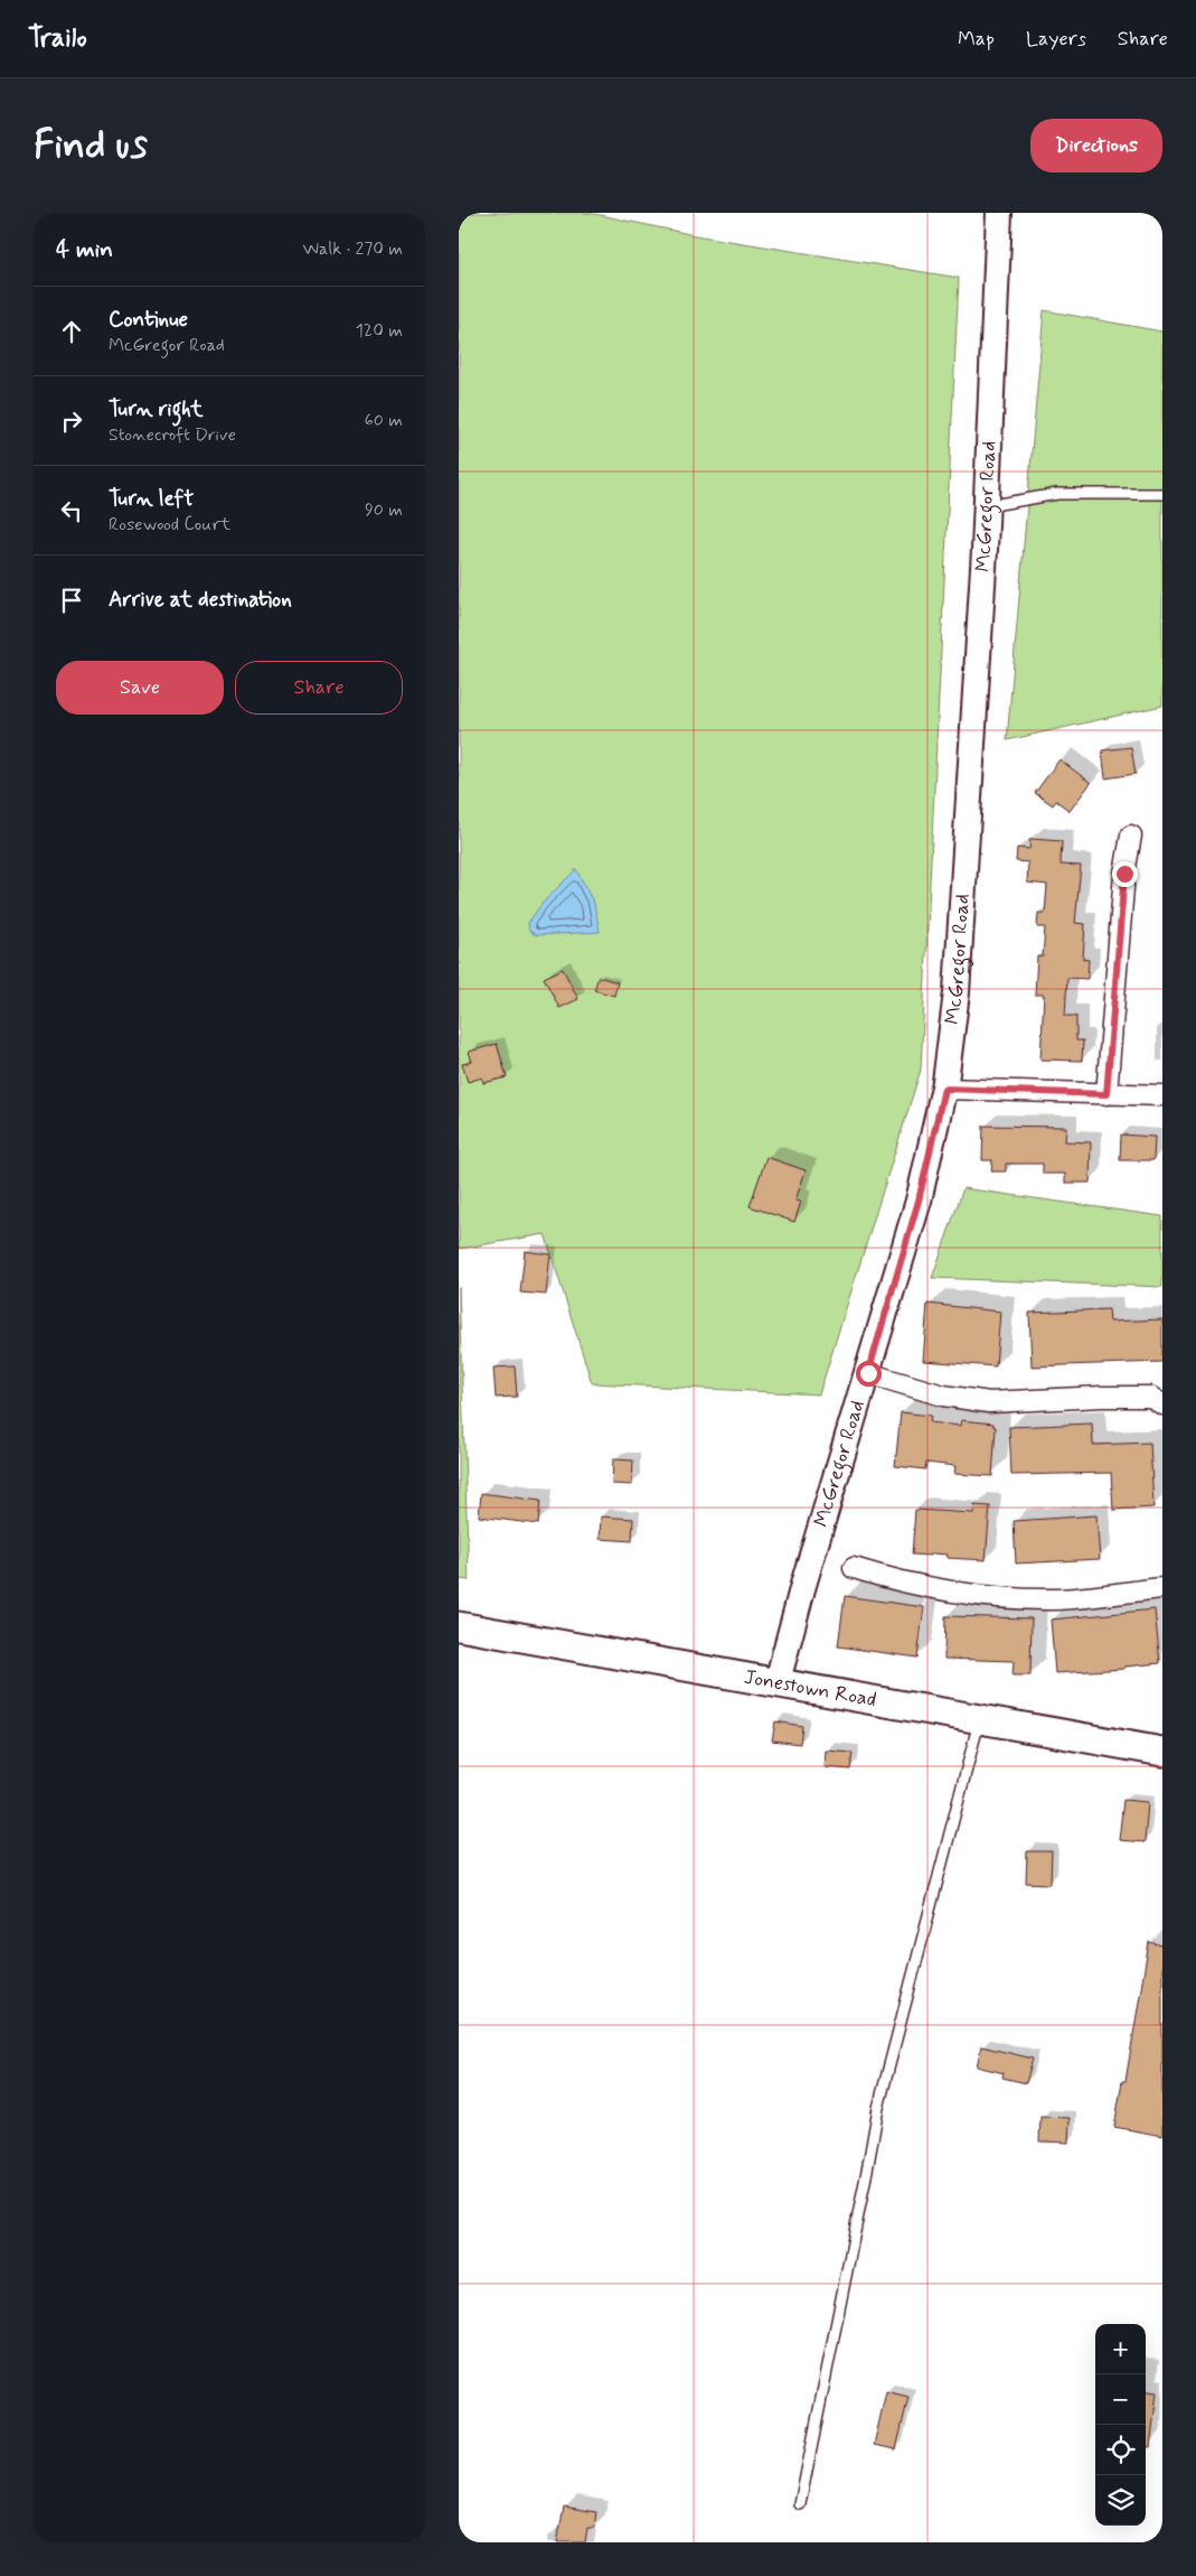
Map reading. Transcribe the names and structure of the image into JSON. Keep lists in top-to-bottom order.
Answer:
{
  "streets": {
    "main road": ["Jonestown Road"],
    "street": ["McGregor Road"]
  },
  "crossings": [
    ["McGregor Road", "Jonestown Road"]
  ],
  "page": {
    "header": "Trailo",
    "nav": ["Map", "Layers", "Share"],
    "buttons": [
      "Directions",
      ["Save", "Share"]
    ],
    "title": "Find us",
    "heading": ["4 min", "Walk · 270 m"],
    "list": [
      ["Continue", "McGregor Road", "120 m"],
      ["Turn right", "Stonecroft Drive", "60 m"],
      ["Turn left", "Rosewood Court", "90 m"],
      "Arrive at destination"
    ],
    "map_buttons": ["+", "−"]
  }
}
